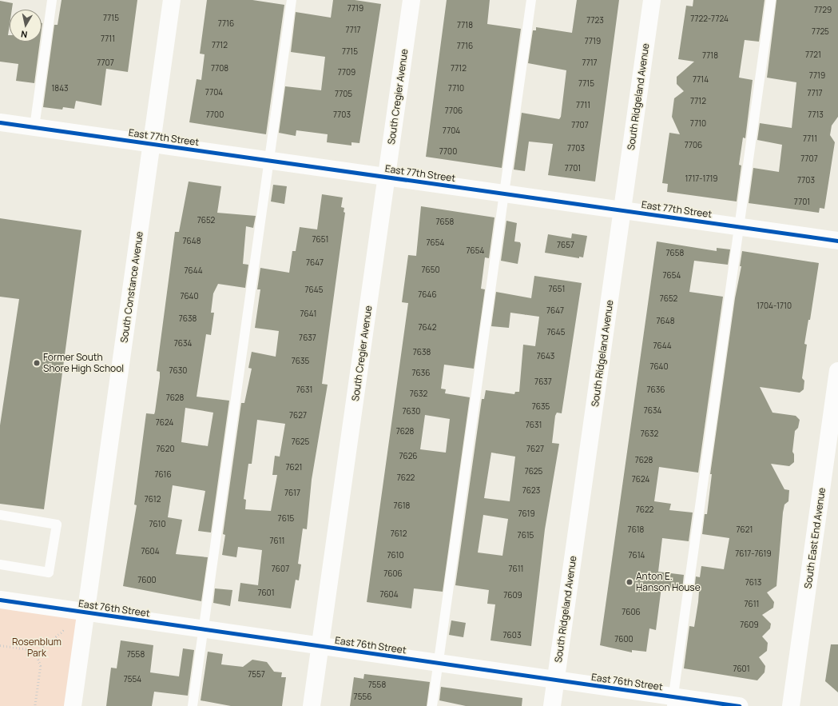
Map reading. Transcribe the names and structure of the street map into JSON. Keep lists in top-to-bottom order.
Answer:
{
  "streets": {
    "street": [
      "South Cregier Avenue",
      "South Ridgeland Avenue",
      "East 77th Street",
      "South Constance Avenue",
      "South East End Avenue",
      "East 76th Street"
    ]
  },
  "crossings": [
    ["South Cregier Avenue", "East 77th Street"],
    ["South Cregier Avenue", "East 76th Street"],
    ["South Ridgeland Avenue", "East 77th Street"],
    ["South Ridgeland Avenue", "East 76th Street"],
    ["East 77th Street", "South Constance Avenue"],
    ["South Constance Avenue", "East 76th Street"]
  ],
  "parks": ["Rosenblum Park"],
  "places": ["Former South Shore High School", "Anton E. Hanson House"],
  "house_numbers": [
    "7719",
    "7729",
    "7715",
    "7722-7724",
    "7723",
    "7716",
    "7718",
    "7717",
    "7725",
    "7711",
    "7719",
    "7712",
    "7716",
    "7715",
    "7721",
    "7718",
    "7707",
    "7717",
    "7708",
    "7712",
    "7709",
    "7719",
    "7714",
    "7715",
    "1843",
    "7710",
    "7704",
    "7717",
    "7705",
    "7712",
    "7711",
    "7706",
    "7700",
    "7703",
    "7713",
    "7710",
    "7707",
    "7704",
    "7711",
    "7706",
    "7703",
    "7700",
    "7707",
    "7701",
    "1717-1719",
    "7703",
    "7701",
    "7652",
    "7658",
    "7651",
    "7648",
    "7654",
    "7657",
    "7654",
    "7658",
    "7647",
    "7650",
    "7644",
    "7654",
    "7651",
    "7645",
    "7646",
    "7640",
    "7652",
    "1704-1710",
    "7647",
    "7641",
    "7638",
    "7648",
    "7642",
    "7645",
    "7637",
    "7634",
    "7644",
    "7638",
    "7643",
    "7635",
    "7640",
    "7630",
    "7636",
    "7637",
    "7631",
    "7636",
    "7632",
    "7628",
    "7635",
    "7634",
    "7630",
    "7627",
    "7624",
    "7631",
    "7628",
    "7632",
    "7625",
    "7620",
    "7627",
    "7626",
    "7628",
    "7621",
    "7625",
    "7616",
    "7622",
    "7624",
    "7623",
    "7617",
    "7612",
    "7618",
    "7622",
    "7619",
    "7615",
    "7610",
    "7618",
    "7621",
    "7612",
    "7615",
    "7611",
    "7604",
    "7617-7619",
    "7610",
    "7614",
    "7607",
    "7611",
    "7606",
    "7600",
    "7613",
    "7601",
    "7604",
    "7609",
    "7611",
    "7606",
    "7609",
    "7603",
    "7600",
    "7558",
    "7601",
    "7557",
    "7554",
    "7558",
    "7556"
  ],
  "north": "bottom"
}
